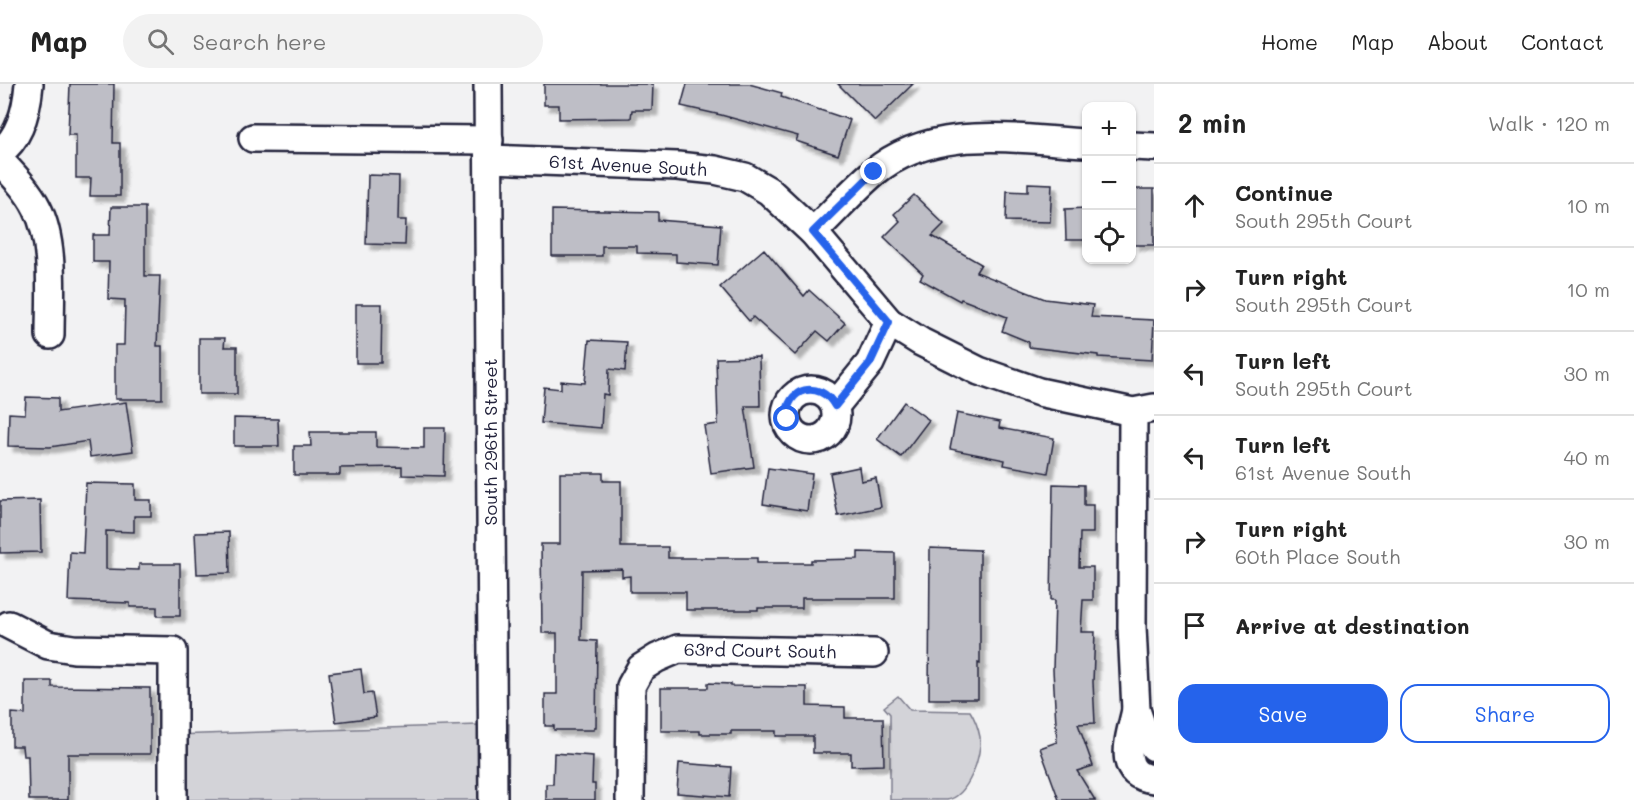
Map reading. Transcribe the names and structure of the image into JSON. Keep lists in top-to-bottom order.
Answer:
{
  "streets": {
    "street": ["61st Avenue South", "South 296th Street", "63rd Court South"]
  },
  "crossings": [
    ["61st Avenue South", "South 296th Street"]
  ],
  "page": {
    "header": "Map",
    "search": "Search here",
    "nav": [
      "Home",
      "Map",
      "About",
      "Contact"
    ],
    "heading": ["2 min", "Walk · 120 m"],
    "map_buttons": ["+", "−"],
    "list": [
      ["Continue", "South 295th Court", "10 m"],
      ["Turn right", "South 295th Court", "10 m"],
      ["Turn left", "South 295th Court", "30 m"],
      ["Turn left", "61st Avenue South", "40 m"],
      ["Turn right", "60th Place South", "30 m"],
      "Arrive at destination"
    ],
    "buttons": ["Save", "Share"]
  }
}
